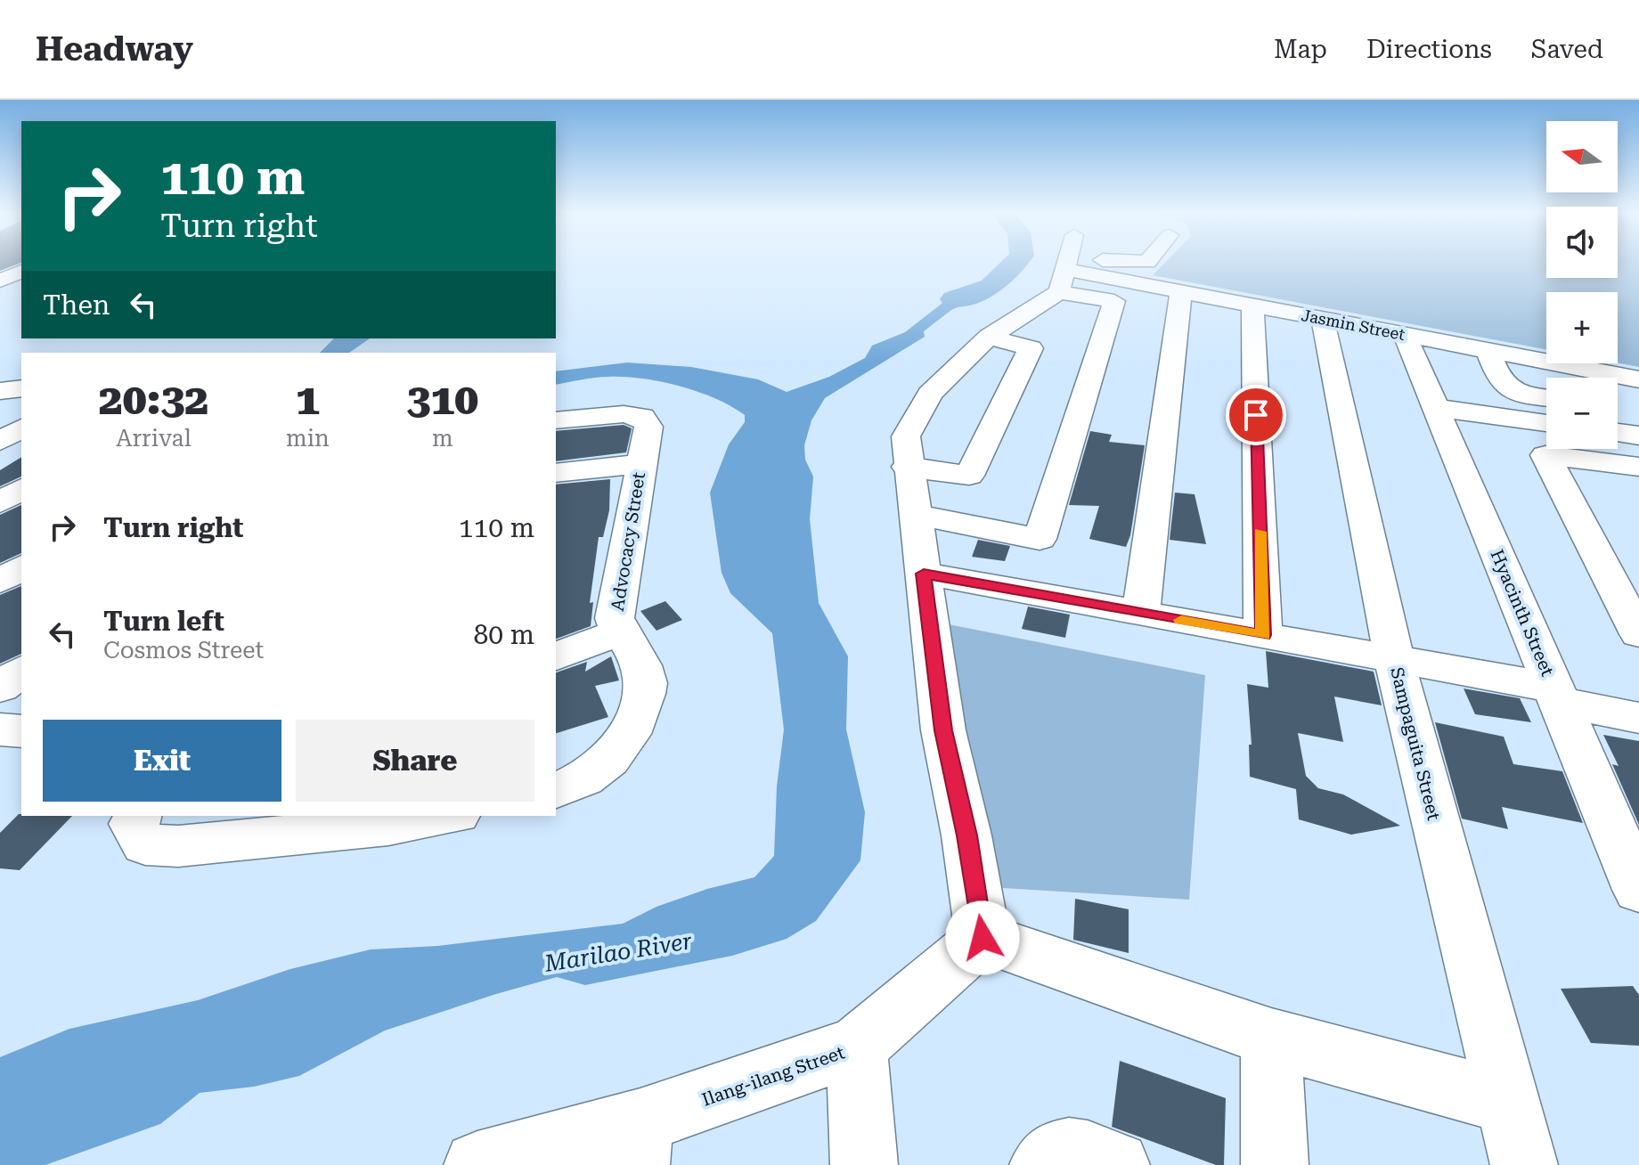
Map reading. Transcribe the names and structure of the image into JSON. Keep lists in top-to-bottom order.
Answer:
{
  "streets": {
    "street": [
      "Jasmin Street",
      "Advocacy Street",
      "Hyacinth Street",
      "Sampaguita Street",
      "Ilang-ilang Street"
    ]
  },
  "crossings": [
    ["Jasmin Street", "Hyacinth Street"],
    ["Jasmin Street", "Sampaguita Street"]
  ],
  "water": ["Marilao River"],
  "north": "left",
  "page": {
    "header": "Headway",
    "nav": ["Map", "Directions", "Saved"],
    "map_buttons": ["+", "−"],
    "turn": ["110 m", "Turn right"],
    "then": "Then",
    "eta": [
      "20:32",
      "Arrival",
      "1",
      "min",
      "310",
      "m"
    ],
    "list": [
      {
        "name": "Turn right",
        "value": "110 m"
      },
      {
        "name": "Turn left",
        "note": "Cosmos Street",
        "value": "80 m"
      }
    ],
    "buttons": ["Exit", "Share"]
  }
}
